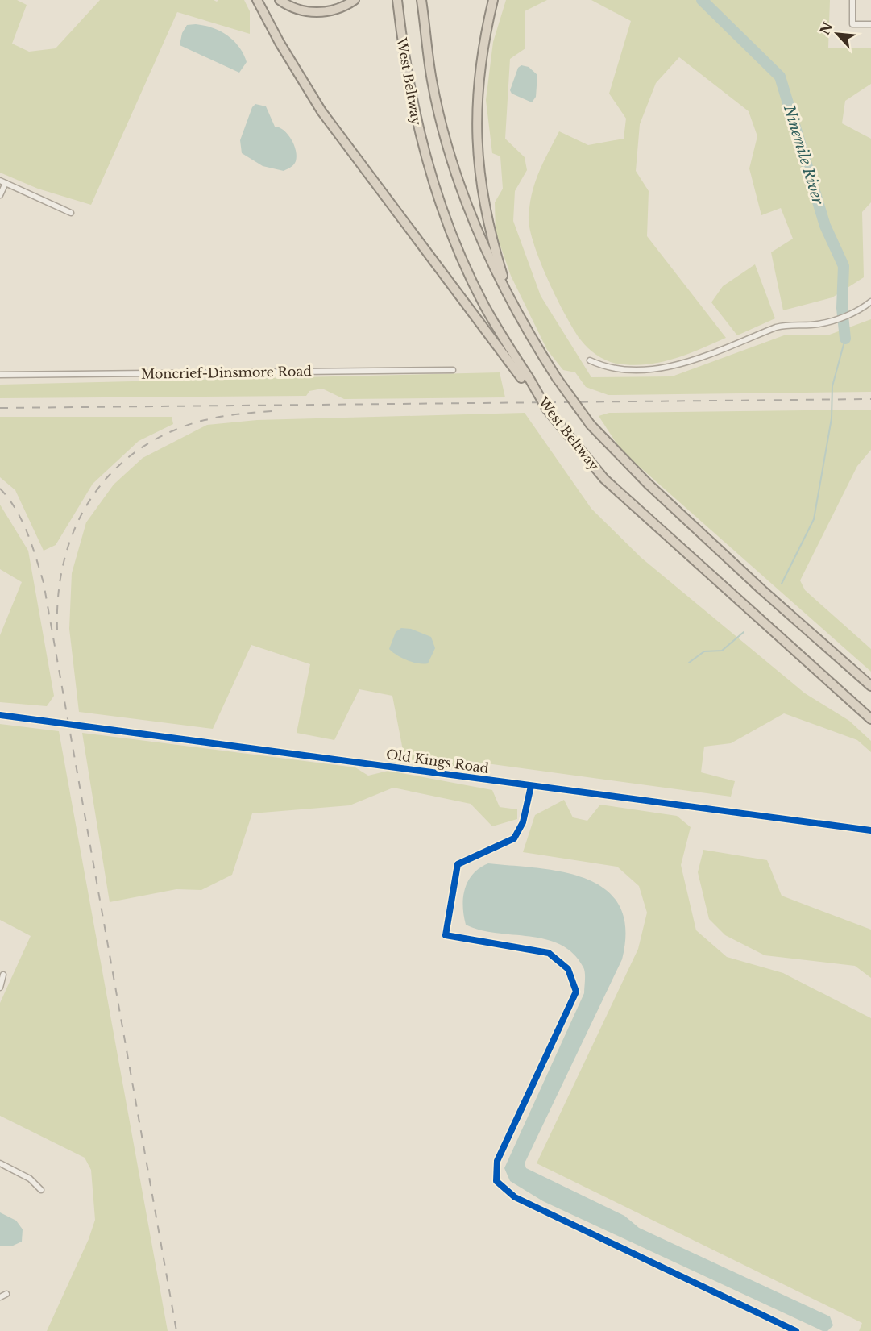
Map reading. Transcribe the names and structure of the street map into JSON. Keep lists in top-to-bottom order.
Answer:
{
  "streets": {
    "highway": ["West Beltway"],
    "street": ["Moncrief-Dinsmore Road", "Old Kings Road"]
  },
  "water": ["Ninemile River"],
  "north": "top left"
}
